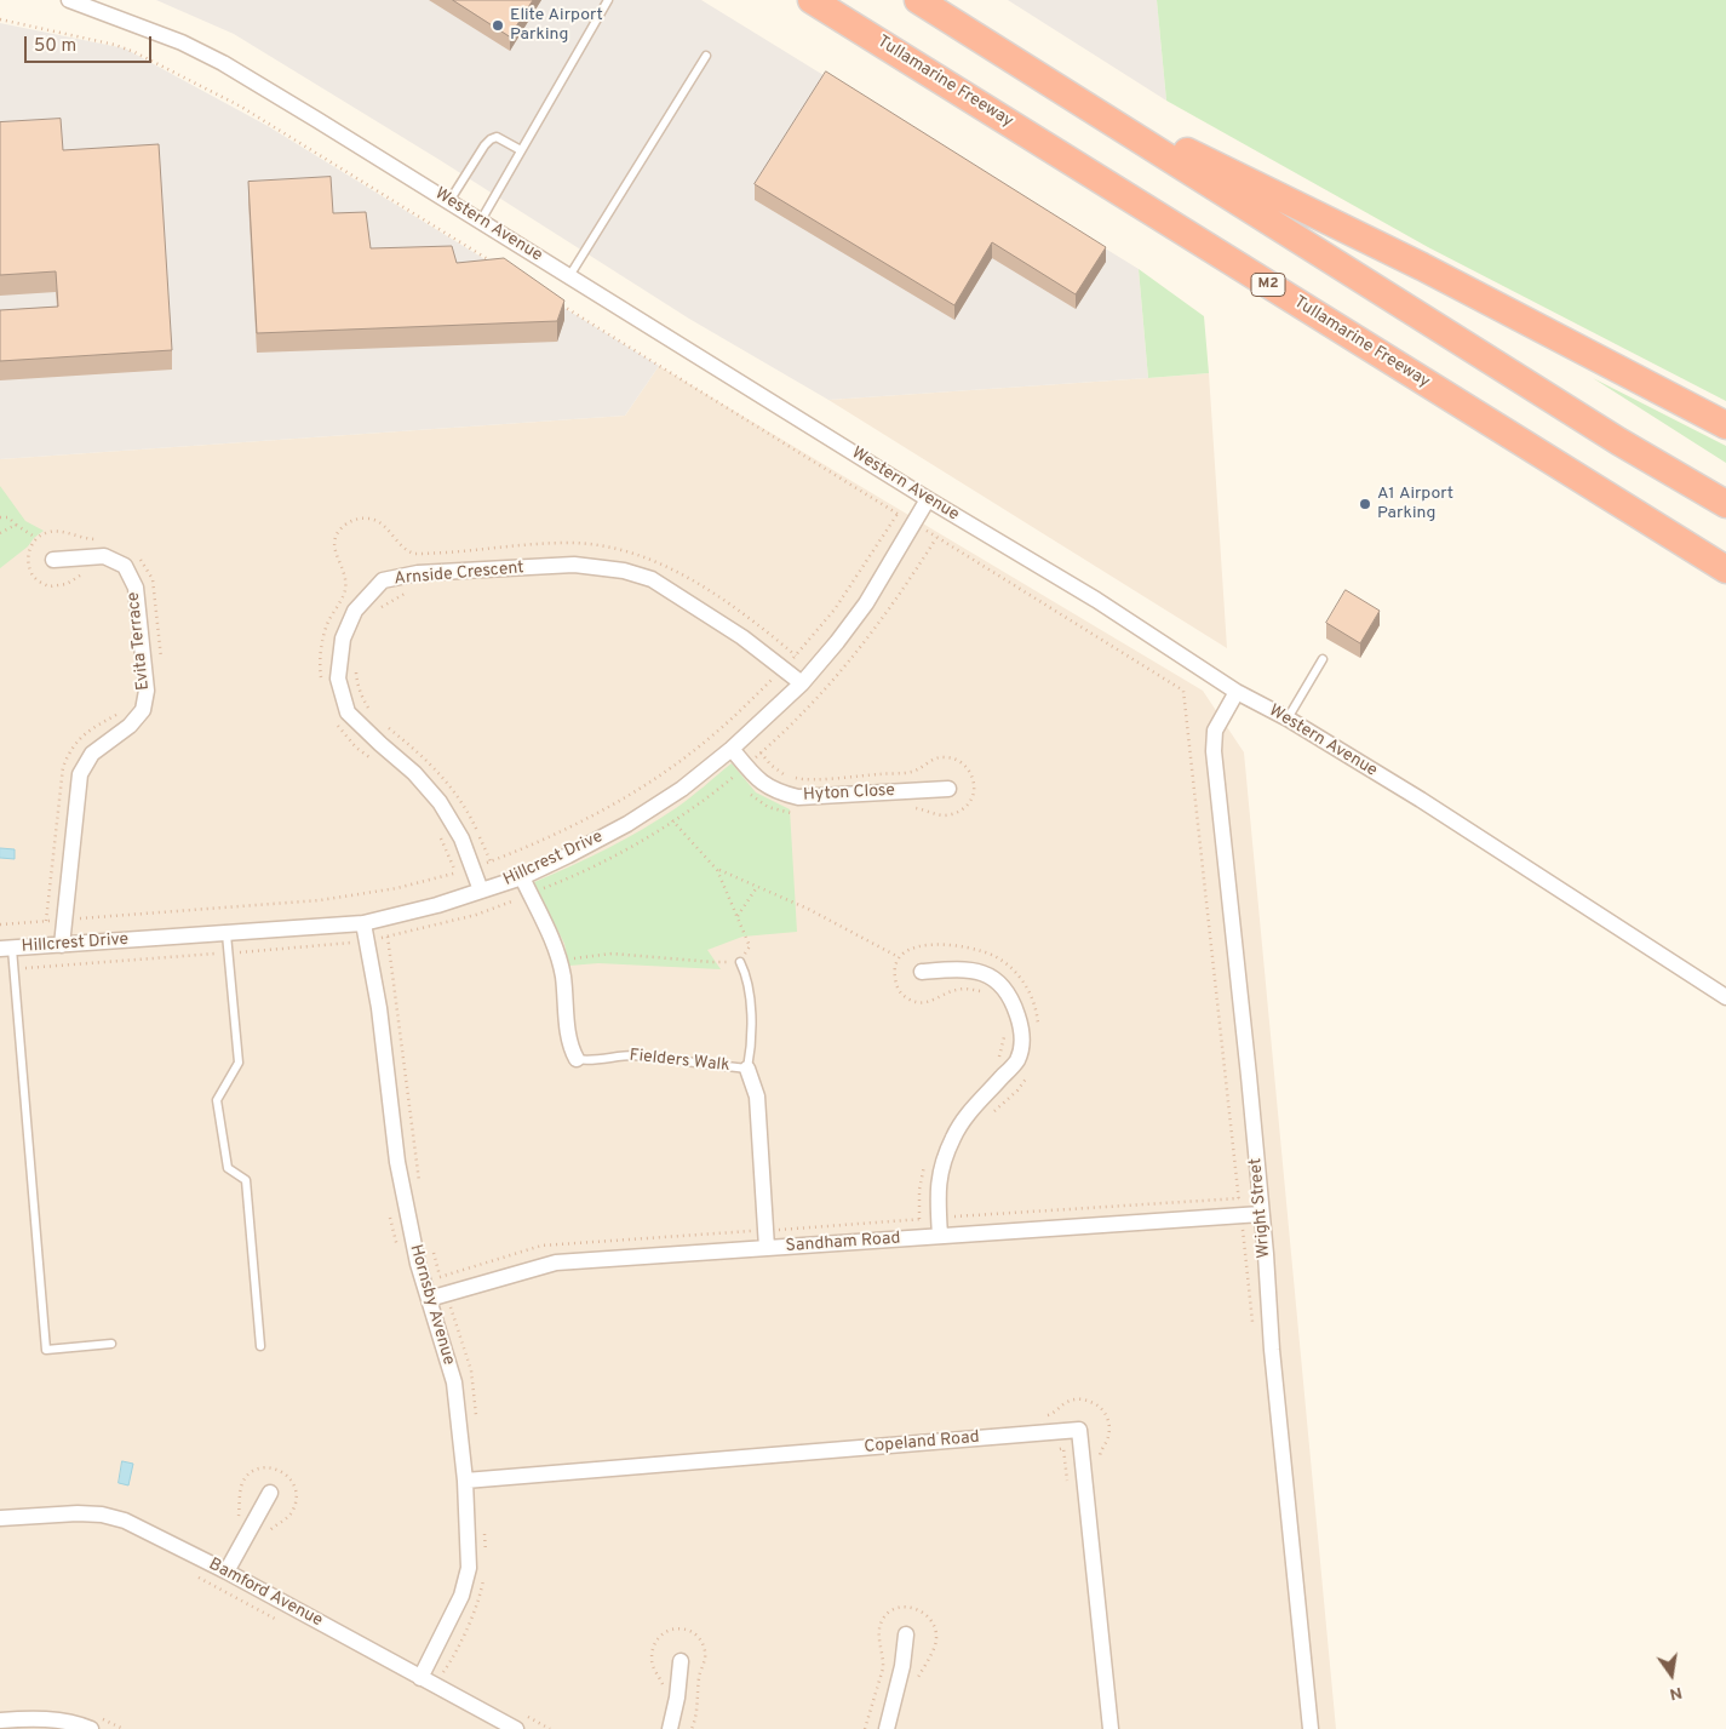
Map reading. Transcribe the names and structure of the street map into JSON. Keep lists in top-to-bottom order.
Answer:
{
  "streets": {
    "highway": ["Tullamarine Freeway", "M2"],
    "street": [
      "Western Avenue",
      "Arnside Crescent",
      "Evita Terrace",
      "Hyton Close",
      "Hillcrest Drive",
      "Wright Street",
      "Sandham Road",
      "Hornsby Avenue",
      "Copeland Road",
      "Bamford Avenue"
    ],
    "lane": ["Fielders Walk"]
  },
  "crossings": [
    ["Western Avenue", "Hillcrest Drive"],
    ["Western Avenue", "Wright Street"],
    ["Arnside Crescent", "Hillcrest Drive"],
    ["Evita Terrace", "Hillcrest Drive"],
    ["Hyton Close", "Hillcrest Drive"],
    ["Hillcrest Drive", "Hornsby Avenue"],
    ["Wright Street", "Sandham Road"],
    ["Sandham Road", "Hornsby Avenue"],
    ["Hornsby Avenue", "Copeland Road"],
    ["Hornsby Avenue", "Bamford Avenue"]
  ],
  "places": ["Elite Airport Parking", "A1 Airport Parking"],
  "scale_bar": "50 m",
  "north": "bottom"
}
